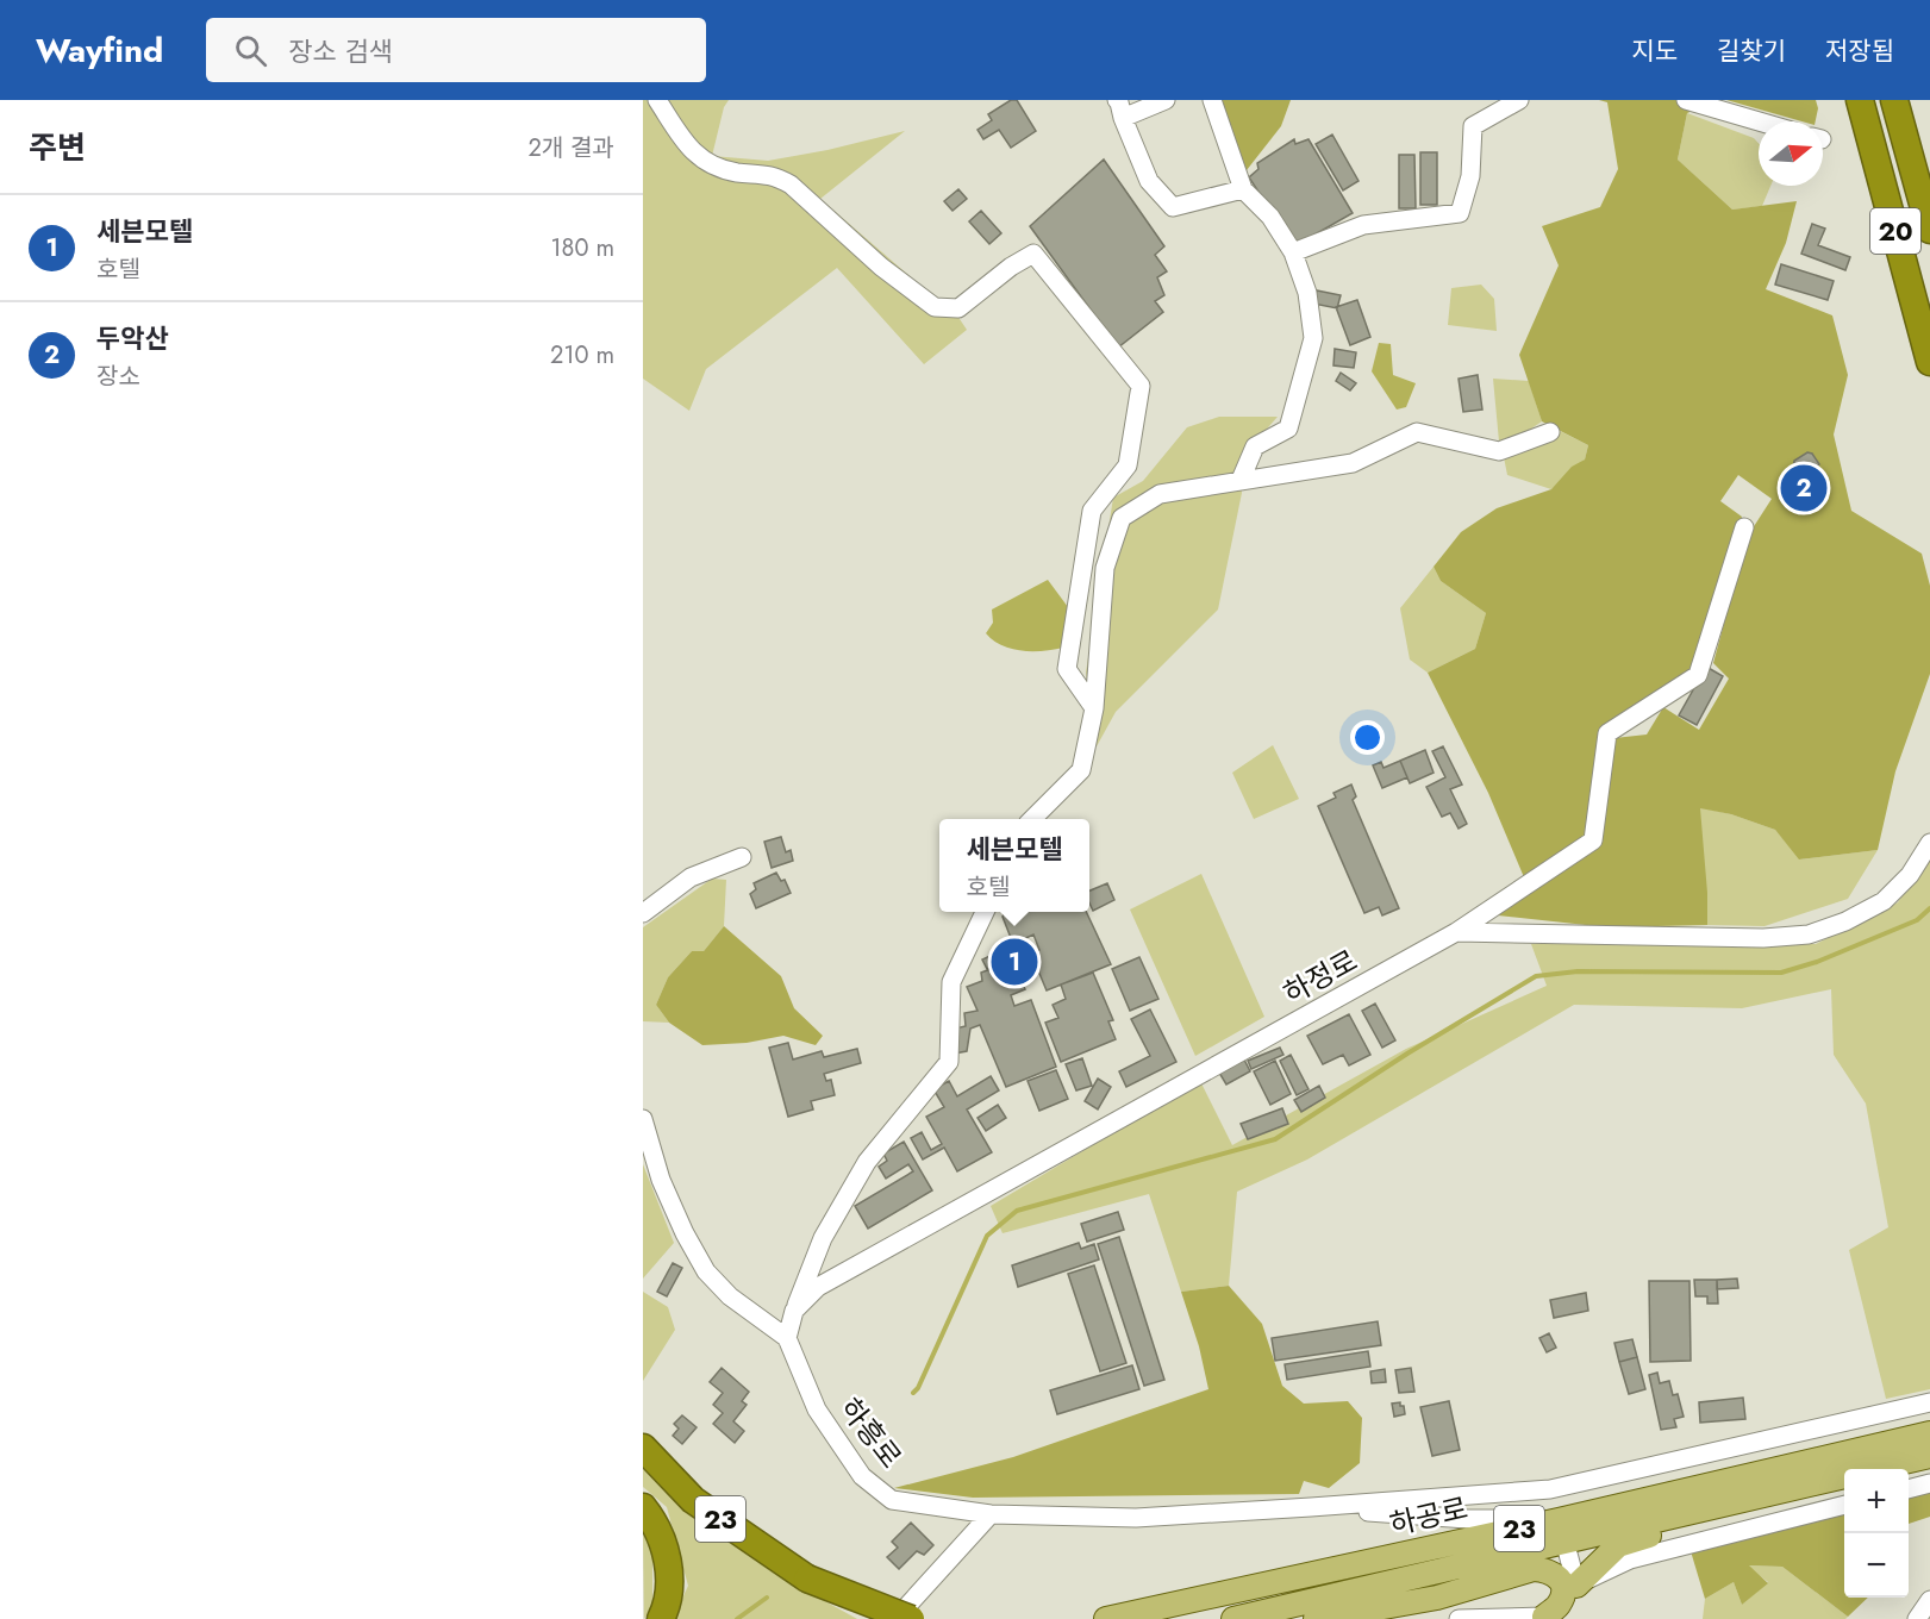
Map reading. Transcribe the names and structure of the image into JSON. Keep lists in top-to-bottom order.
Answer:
{
  "streets": {
    "highway": ["20", "23"],
    "main road": ["하공로"],
    "street": ["하정로", "하흥로"]
  },
  "north": "right",
  "page": {
    "header": "Wayfind",
    "search": "장소 검색",
    "nav": ["지도", "길찾기", "저장됨"],
    "heading": ["주변", "2개 결과"],
    "list": [
      {
        "mark": "1",
        "name": "세븐모텔",
        "note": "호텔",
        "value": "180 m"
      },
      {
        "mark": "2",
        "name": "두악산",
        "note": "장소",
        "value": "210 m"
      }
    ],
    "pins": ["2", "1"],
    "popup": ["세븐모텔", "호텔"],
    "map_buttons": ["+", "−"]
  }
}
